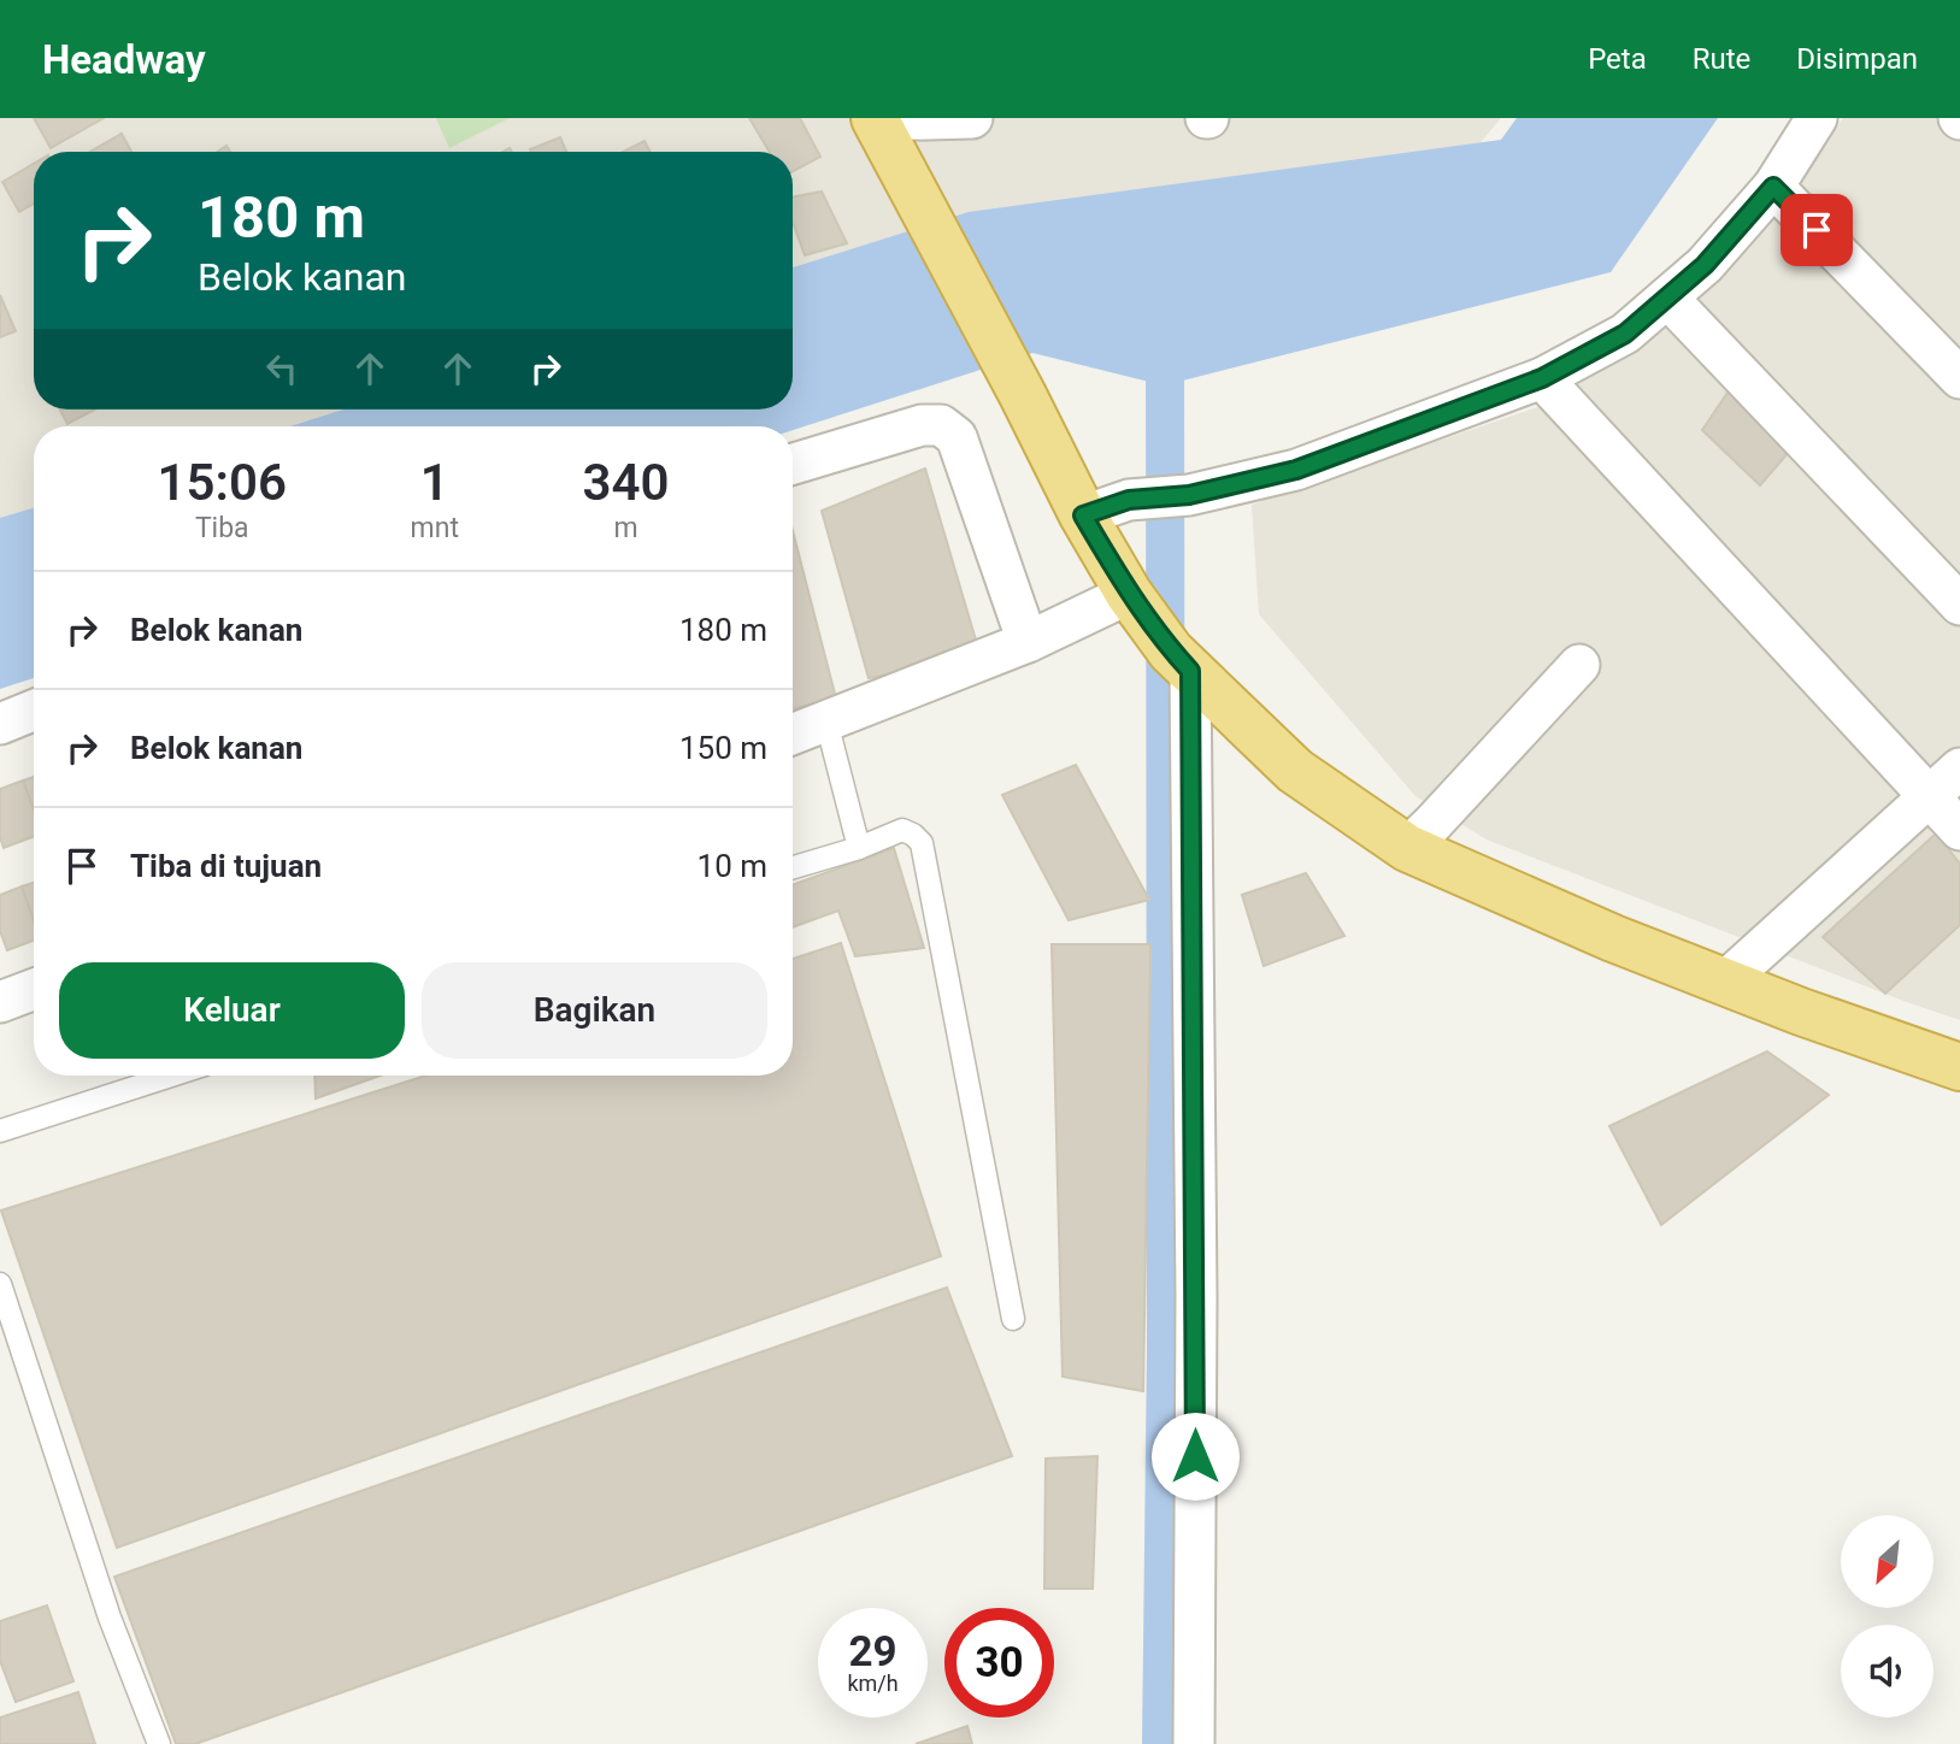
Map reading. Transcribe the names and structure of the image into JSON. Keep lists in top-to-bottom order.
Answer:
{
  "north": "bottom left",
  "page": {
    "header": "Headway",
    "nav": ["Peta", "Rute", "Disimpan"],
    "turn": ["180 m", "Belok kanan"],
    "eta": [
      "15:06",
      "Tiba",
      "1",
      "mnt",
      "340",
      "m"
    ],
    "list": [
      {
        "name": "Belok kanan",
        "value": "180 m"
      },
      {
        "name": "Belok kanan",
        "value": "150 m"
      },
      {
        "name": "Tiba di tujuan",
        "value": "10 m"
      }
    ],
    "buttons": ["Keluar", "Bagikan"],
    "speed": "29 km/h",
    "limit": "30"
  }
}
